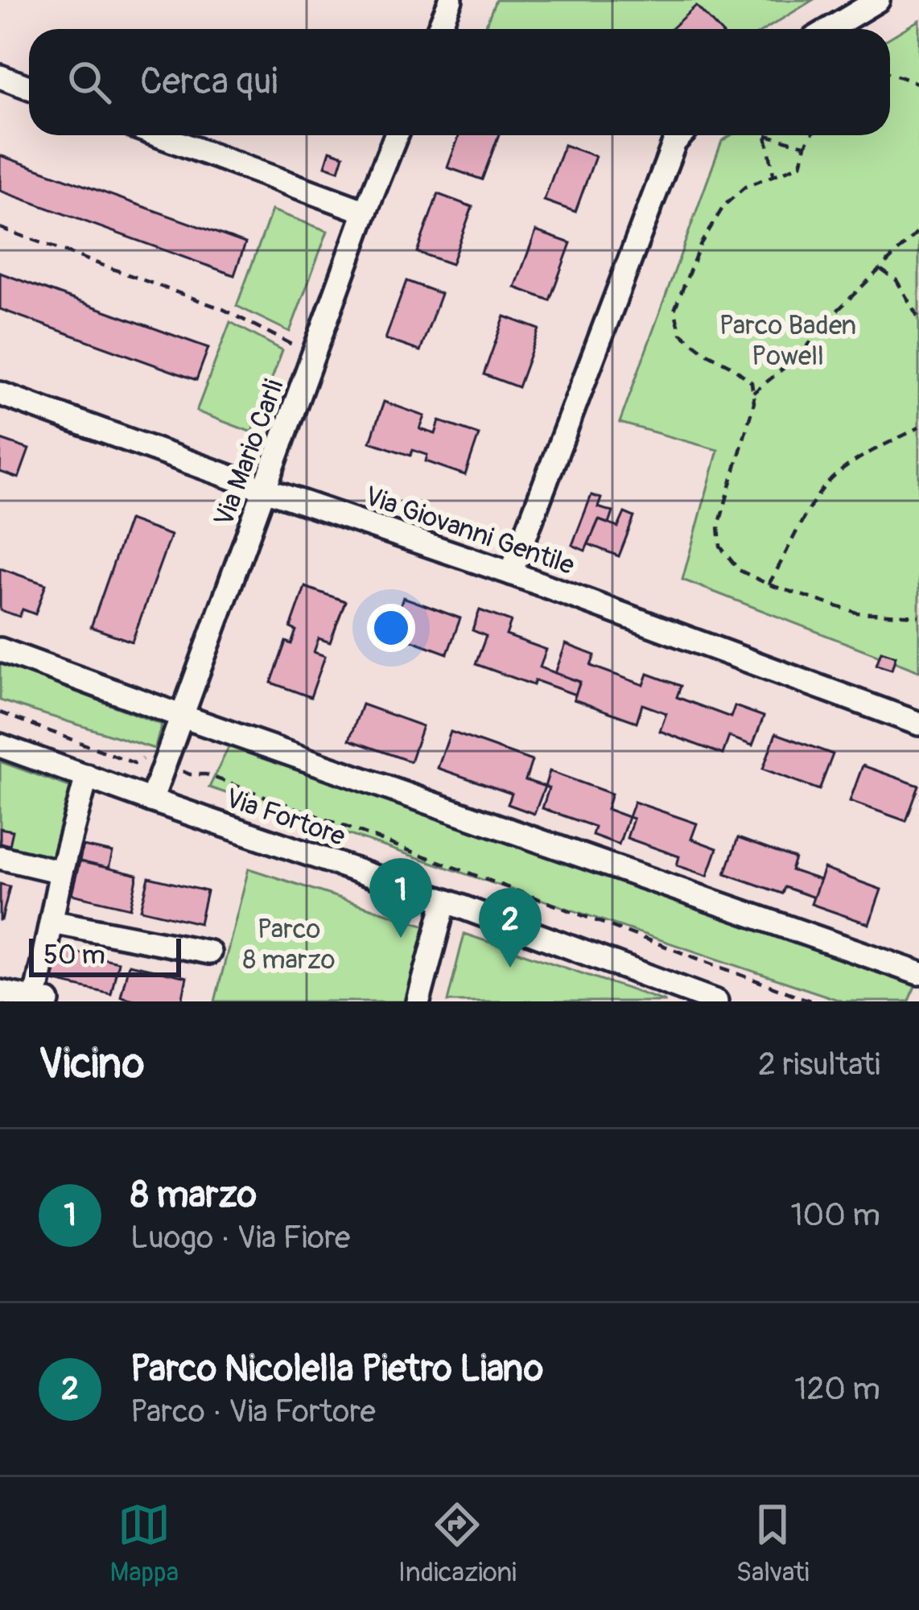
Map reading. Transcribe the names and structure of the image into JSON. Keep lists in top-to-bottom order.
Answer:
{
  "streets": {
    "street": ["Via Mario Carli", "Via Giovanni Gentile", "Via Fortore"]
  },
  "crossings": [
    ["Via Mario Carli", "Via Giovanni Gentile"],
    ["Via Mario Carli", "Via Fortore"]
  ],
  "parks": ["Parco Baden Powell", "Parco 8 marzo"],
  "scale_bar": "50 m",
  "page": {
    "search": "Cerca qui",
    "pins": ["1", "2"],
    "scale": "50 m",
    "heading": ["Vicino", "2 risultati"],
    "list": [
      {
        "mark": "1",
        "name": "8 marzo",
        "note": "Luogo · Via Fiore",
        "value": "100 m"
      },
      {
        "mark": "2",
        "name": "Parco Nicolella Pietro Liano",
        "note": "Parco · Via Fortore",
        "value": "120 m"
      }
    ],
    "nav": ["Mappa", "Indicazioni", "Salvati"]
  }
}
